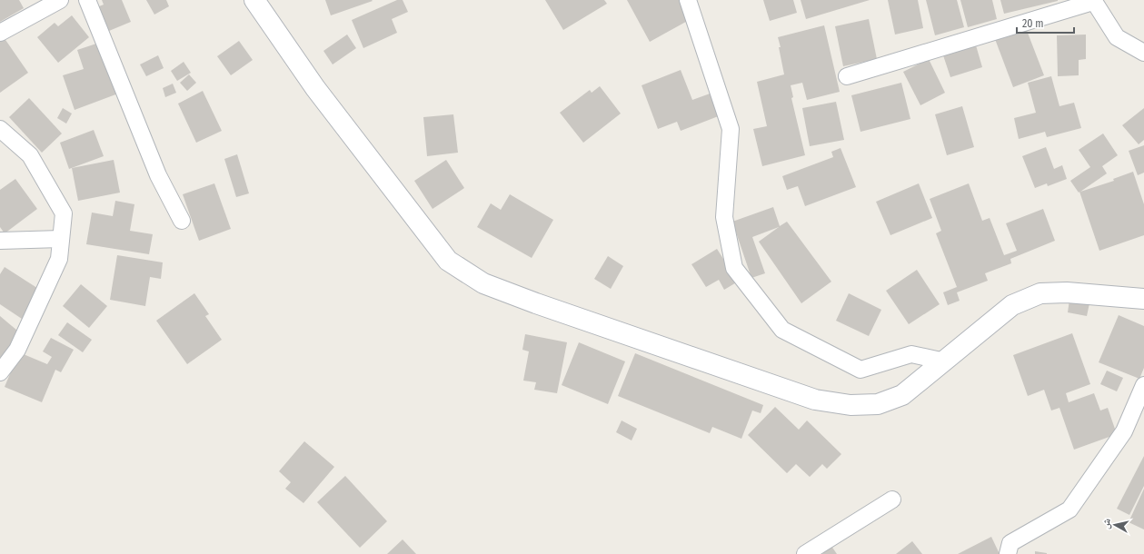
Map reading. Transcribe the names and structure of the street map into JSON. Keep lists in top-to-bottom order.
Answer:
{
  "scale_bar": "20 m",
  "north": "left"
}
